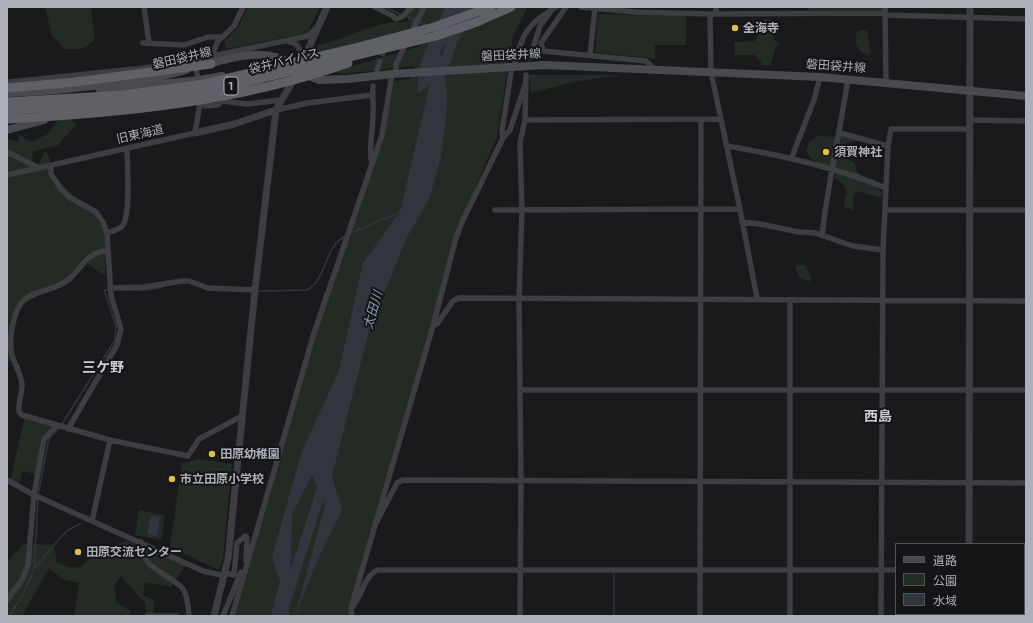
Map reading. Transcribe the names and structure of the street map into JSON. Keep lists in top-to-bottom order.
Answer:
{
  "streets": {
    "highway": ["袋井バイパス", "1"],
    "main road": ["磐田袋井線"],
    "street": ["旧東海道"]
  },
  "crossings": [
    ["袋井バイパス", "1"]
  ],
  "districts": ["三ケ野", "西島"],
  "water": ["太田川"],
  "places": [
    "全海寺",
    "須賀神社",
    "田原幼稚園",
    "市立田原小学校",
    "田原交流センター"
  ],
  "legend": ["道路", "公園", "水域"]
}
